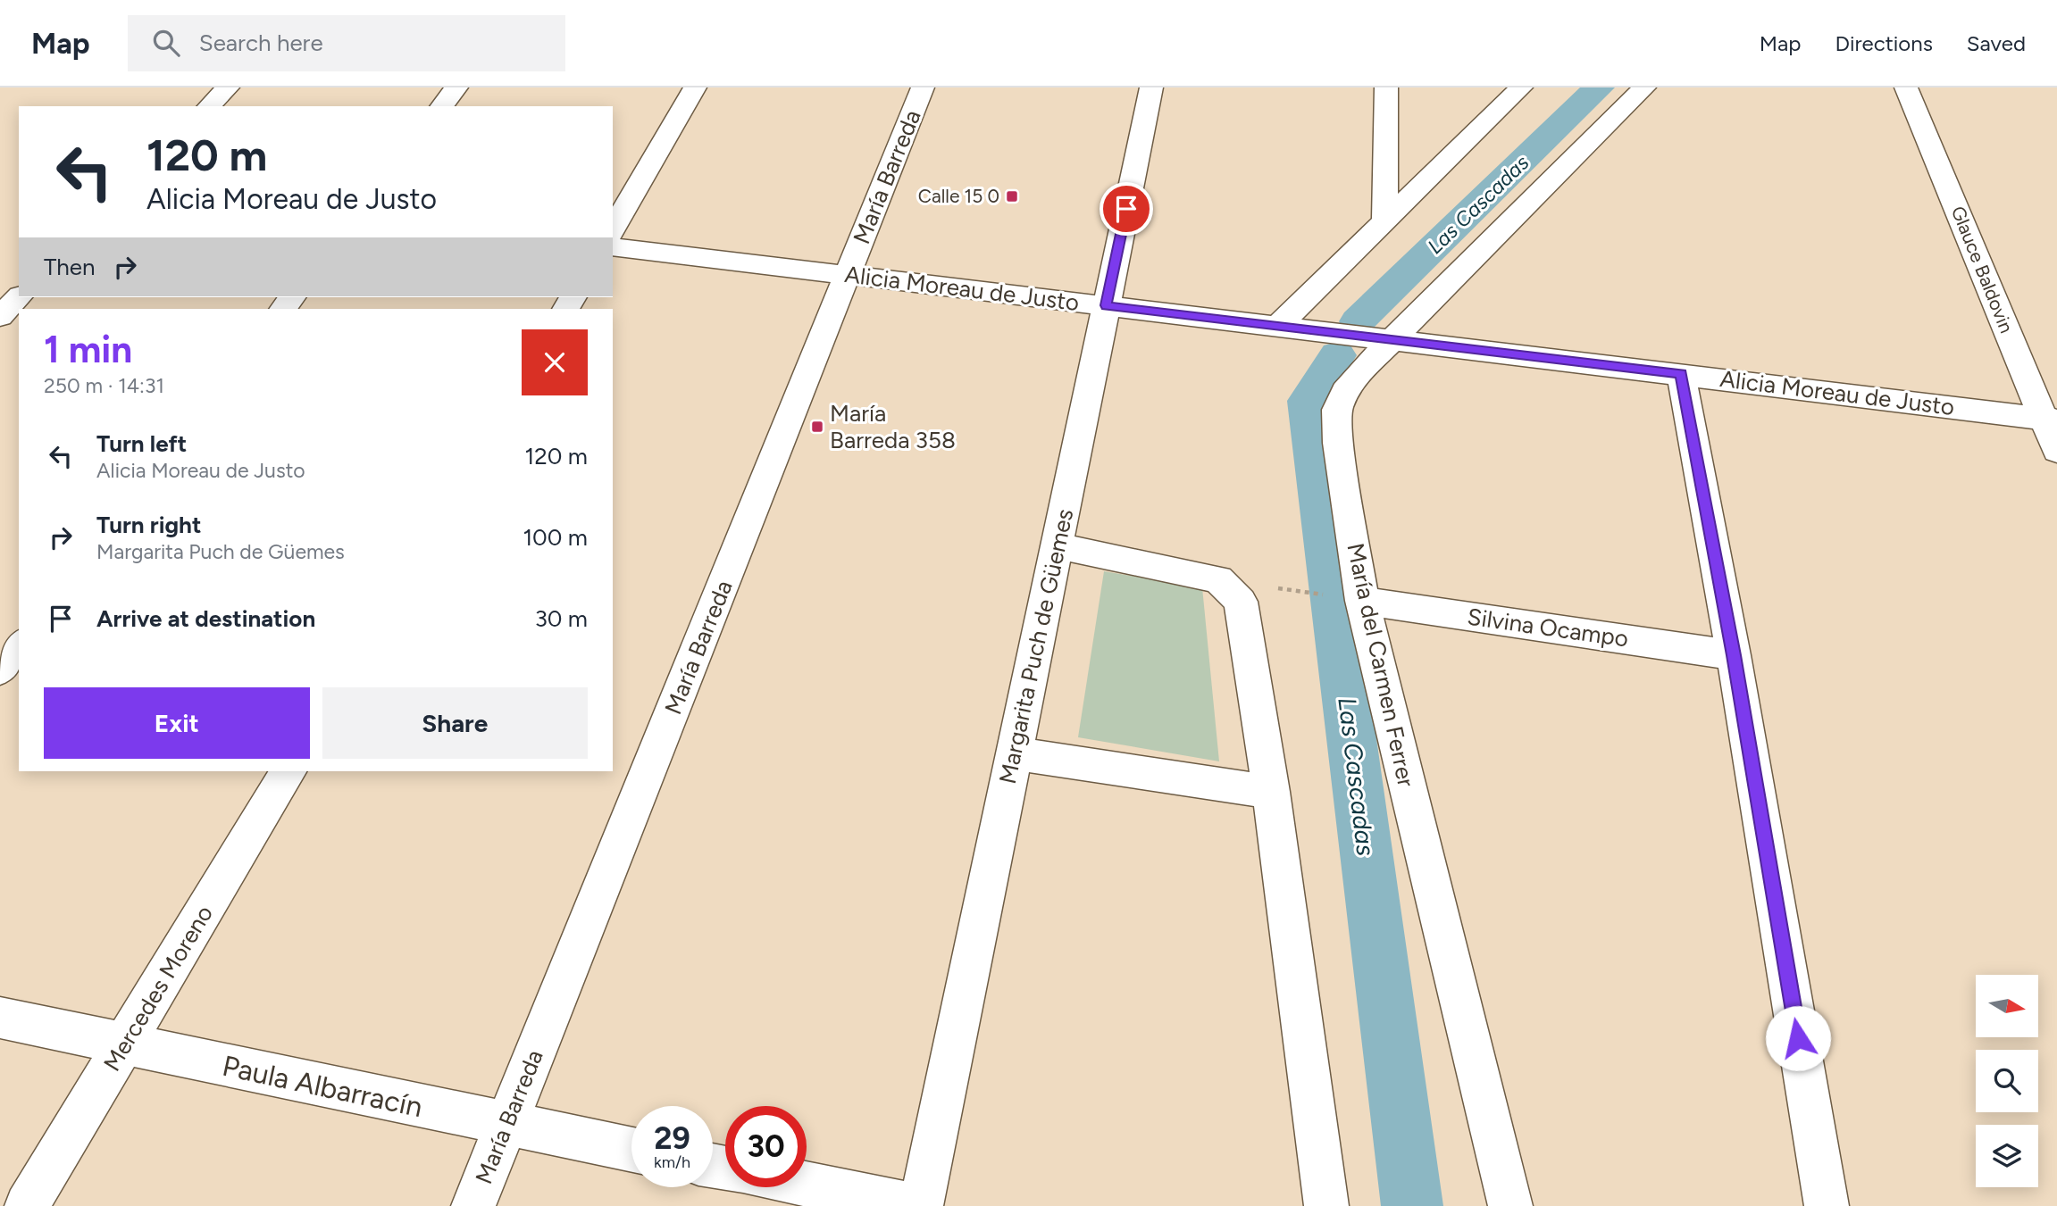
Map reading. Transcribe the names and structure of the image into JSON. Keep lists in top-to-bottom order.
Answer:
{
  "streets": {
    "street": [
      "María Barreda",
      "Glauce Baldovin",
      "Alicia Moreau de Justo",
      "Silvina Ocampo",
      "Margarita Puch de Güemes",
      "María del Carmen Ferrer",
      "Mercedes Moreno",
      "Paula Albarracín"
    ]
  },
  "crossings": [
    ["María Barreda", "Alicia Moreau de Justo"],
    ["María Barreda", "Paula Albarracín"],
    ["Glauce Baldovin", "Alicia Moreau de Justo"],
    ["Alicia Moreau de Justo", "Margarita Puch de Güemes"],
    ["Alicia Moreau de Justo", "María del Carmen Ferrer"],
    ["Silvina Ocampo", "María del Carmen Ferrer"],
    ["Mercedes Moreno", "Paula Albarracín"]
  ],
  "water": ["Las Cascadas"],
  "places": {
    "transit": ["Calle 15 0", "María Barreda 358"]
  },
  "north": "right",
  "page": {
    "header": "Map",
    "search": "Search here",
    "nav": ["Map", "Directions", "Saved"],
    "turn": ["120 m", "Alicia Moreau de Justo"],
    "then": "Then",
    "heading": ["1 min", "250 m · 14:31"],
    "list": [
      {
        "name": "Turn left",
        "note": "Alicia Moreau de Justo",
        "value": "120 m"
      },
      {
        "name": "Turn right",
        "note": "Margarita Puch de Güemes",
        "value": "100 m"
      },
      {
        "name": "Arrive at destination",
        "value": "30 m"
      }
    ],
    "buttons": ["Exit", "Share"],
    "speed": "29 km/h",
    "limit": "30"
  }
}
